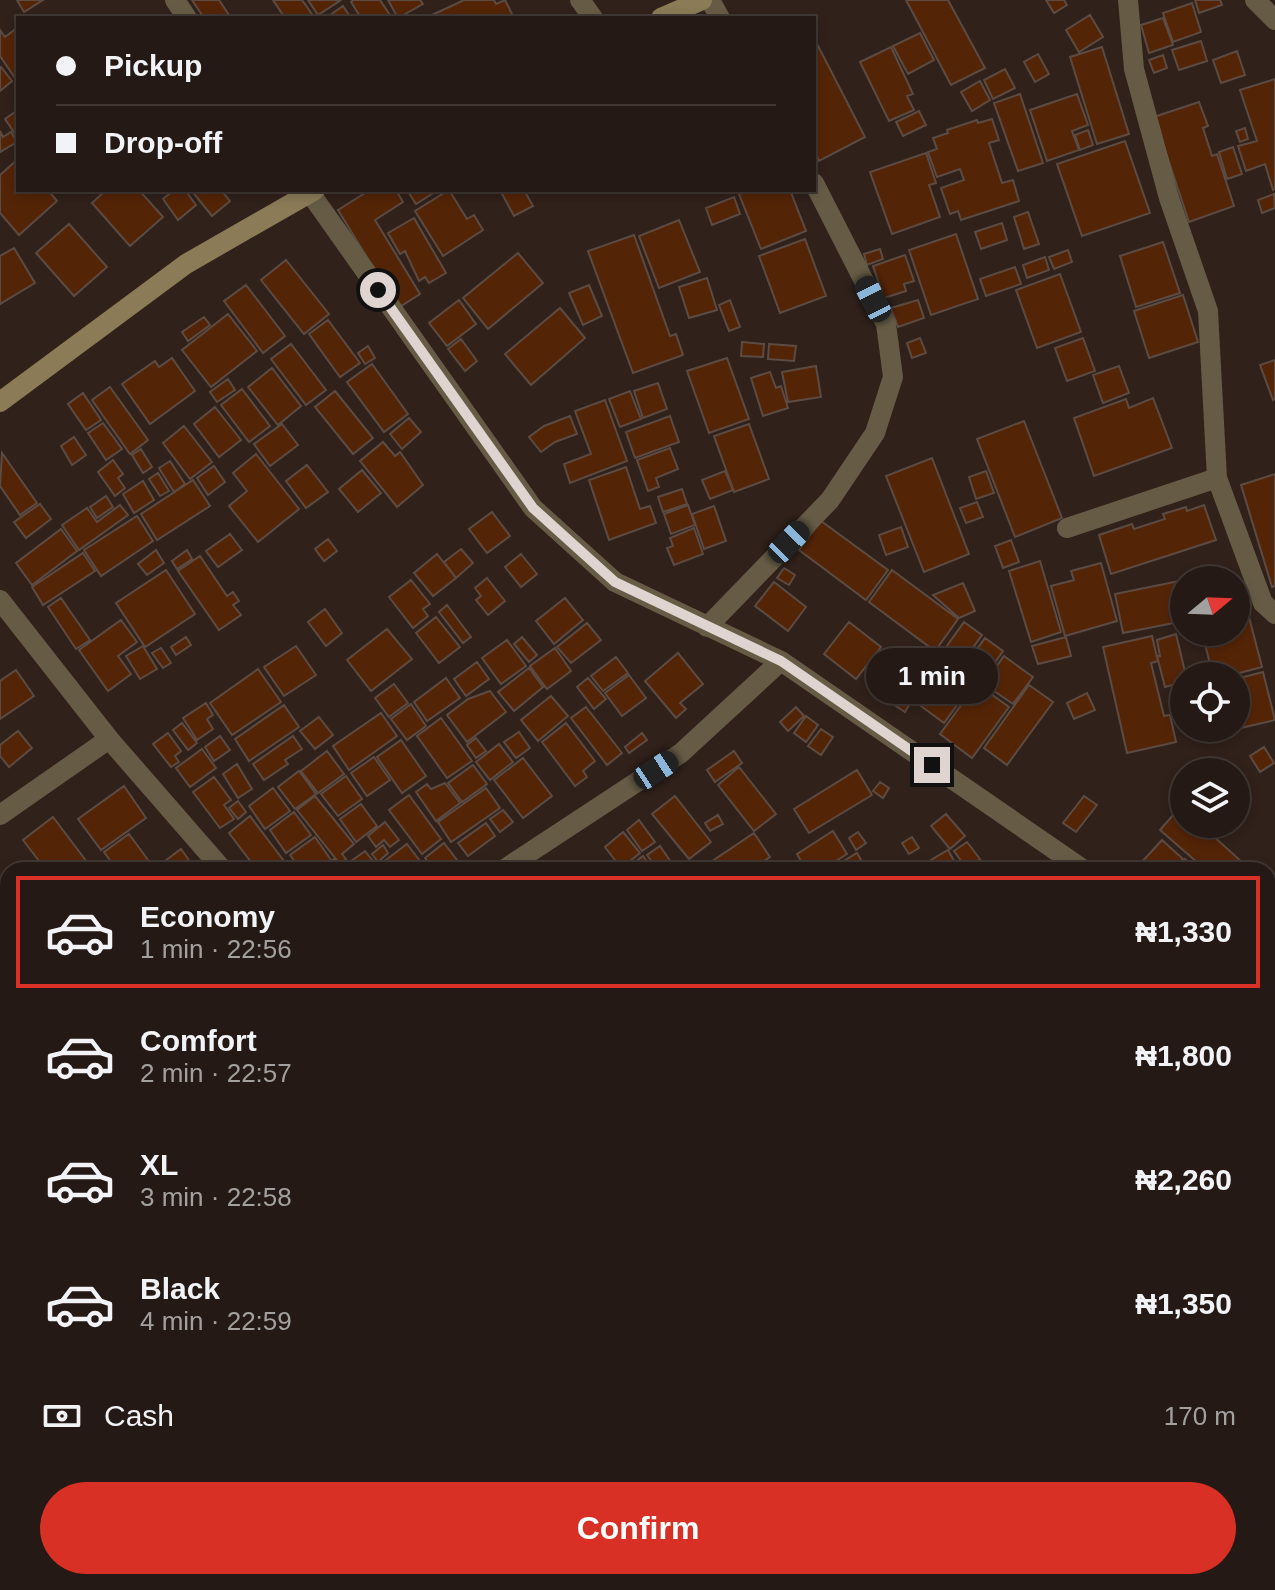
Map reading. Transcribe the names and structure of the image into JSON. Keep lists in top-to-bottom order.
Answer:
{
  "north": "right",
  "page": {
    "banner": ["Pickup", "Drop-off"],
    "bubble": "1 min",
    "list": [
      {
        "name": "Economy",
        "note": "1 min · 22:56",
        "value": "₦1,330"
      },
      {
        "name": "Comfort",
        "note": "2 min · 22:57",
        "value": "₦1,800"
      },
      {
        "name": "XL",
        "note": "3 min · 22:58",
        "value": "₦2,260"
      },
      {
        "name": "Black",
        "note": "4 min · 22:59",
        "value": "₦1,350"
      }
    ],
    "pay": ["Cash", "170 m"],
    "buttons": "Confirm"
  }
}
